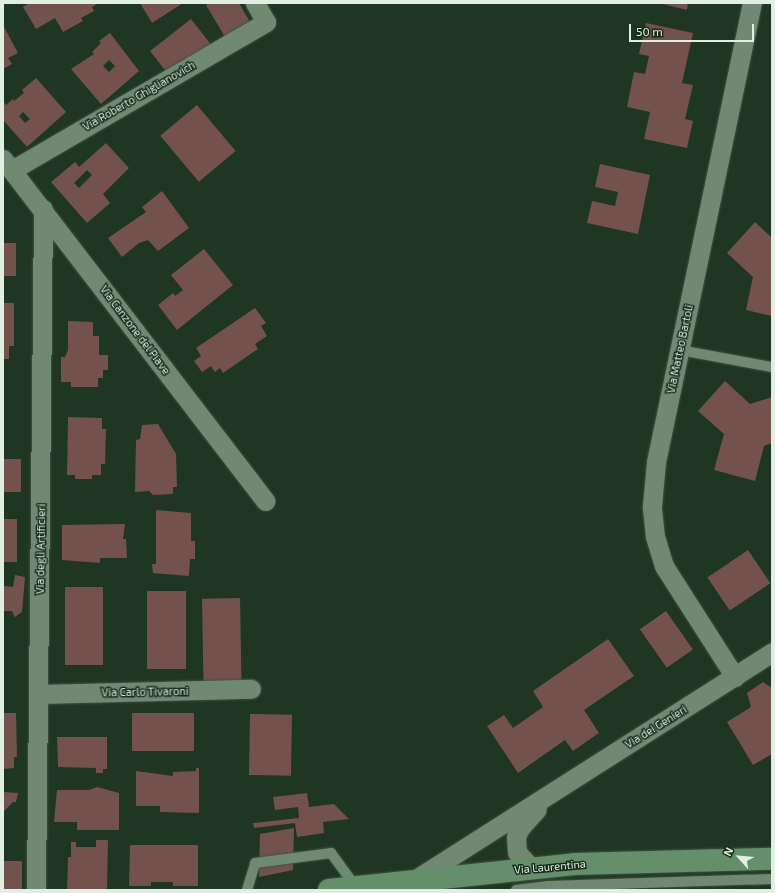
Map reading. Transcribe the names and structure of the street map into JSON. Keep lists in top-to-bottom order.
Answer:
{
  "streets": {
    "main road": ["Via Laurentina"],
    "street": [
      "Via Roberto Ghiglianovich",
      "Via Canzone del Piave",
      "Via Matteo Bartoli",
      "Via degli Artificieri",
      "Via Carlo Tivaroni",
      "Via dei Genieri"
    ]
  },
  "crossings": [
    ["Via Roberto Ghiglianovich", "Via Canzone del Piave"],
    ["Via Canzone del Piave", "Via degli Artificieri"],
    ["Via Matteo Bartoli", "Via dei Genieri"],
    ["Via degli Artificieri", "Via Carlo Tivaroni"],
    ["Via dei Genieri", "Via Laurentina"]
  ],
  "scale_bar": "50 m",
  "north": "top left"
}
